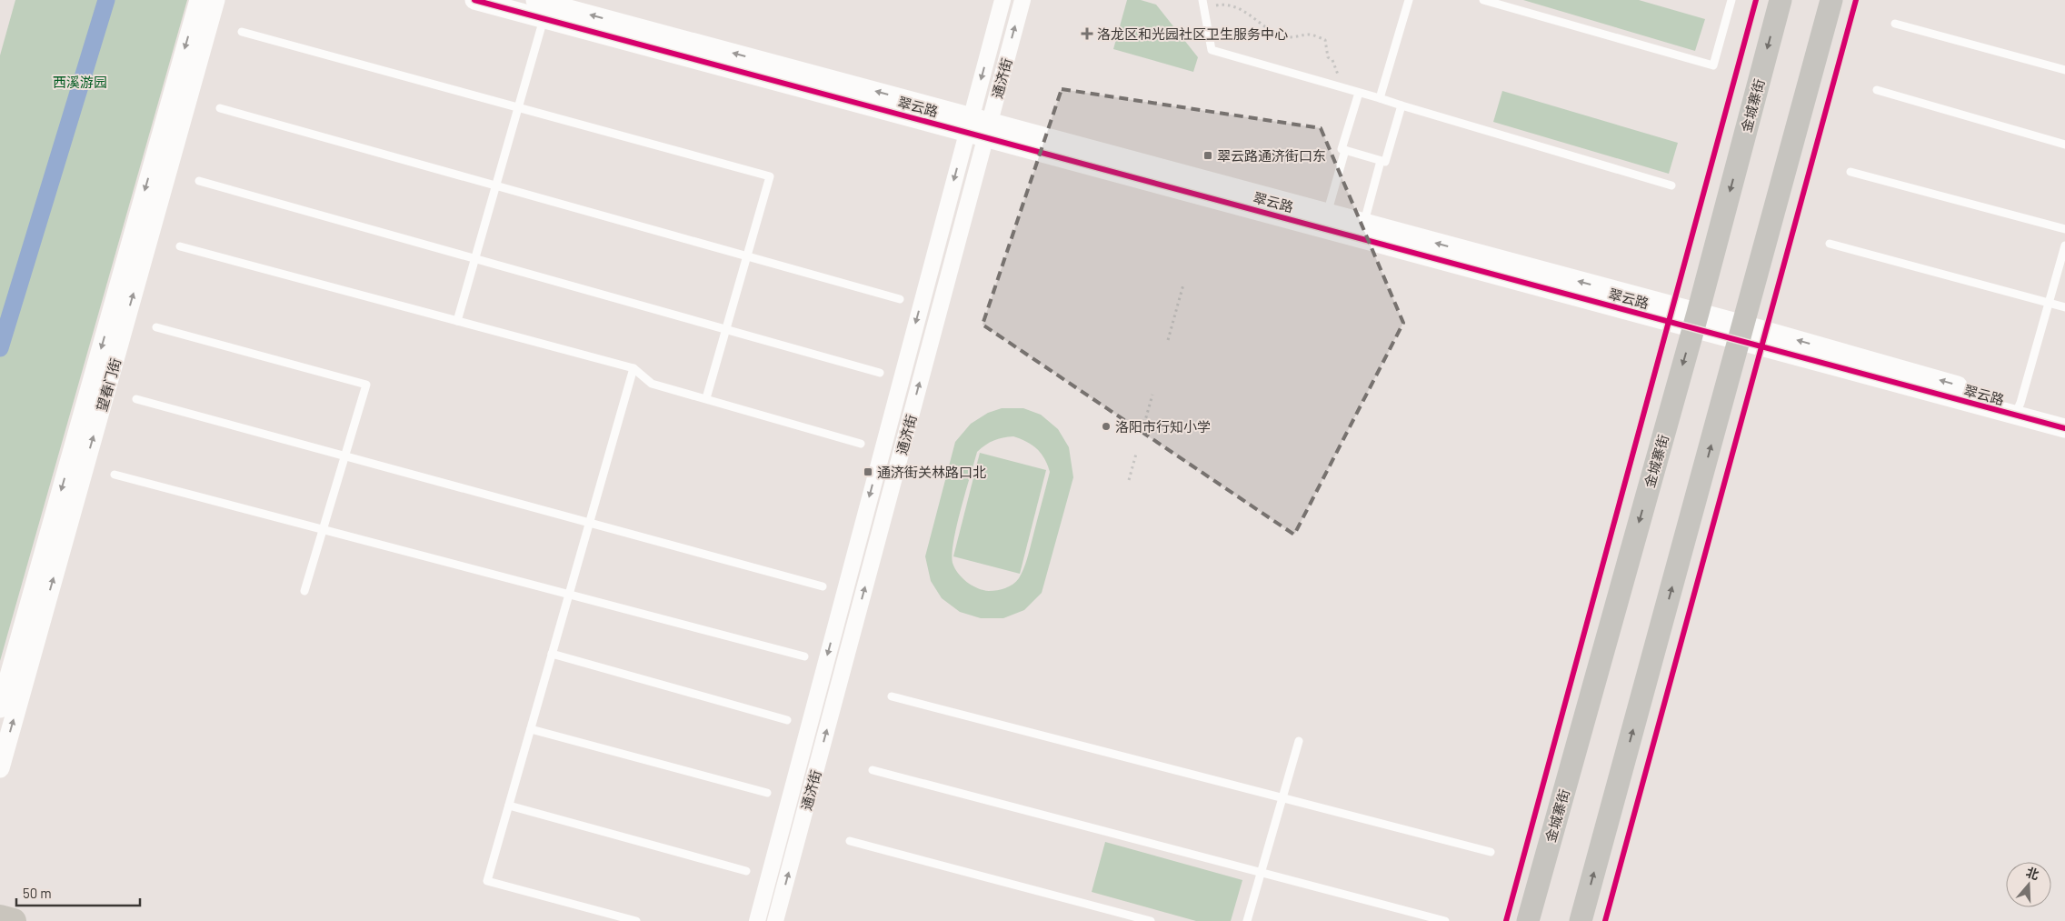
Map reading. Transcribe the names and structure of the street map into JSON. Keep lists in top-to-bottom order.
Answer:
{
  "streets": {
    "main road": ["金城寨街"],
    "street": ["通济街", "翠云路", "望春门街"]
  },
  "crossings": [
    ["通济街", "翠云路"],
    ["金城寨街", "翠云路"]
  ],
  "parks": ["西溪游园"],
  "places": {
    "health": ["洛龙区和光园社区卫生服务中心"],
    "transit": ["翠云路通济街口东", "通济街关林路口北"],
    "other": ["洛阳市行知小学"]
  },
  "scale_bar": "50 m",
  "north": "top"
}
